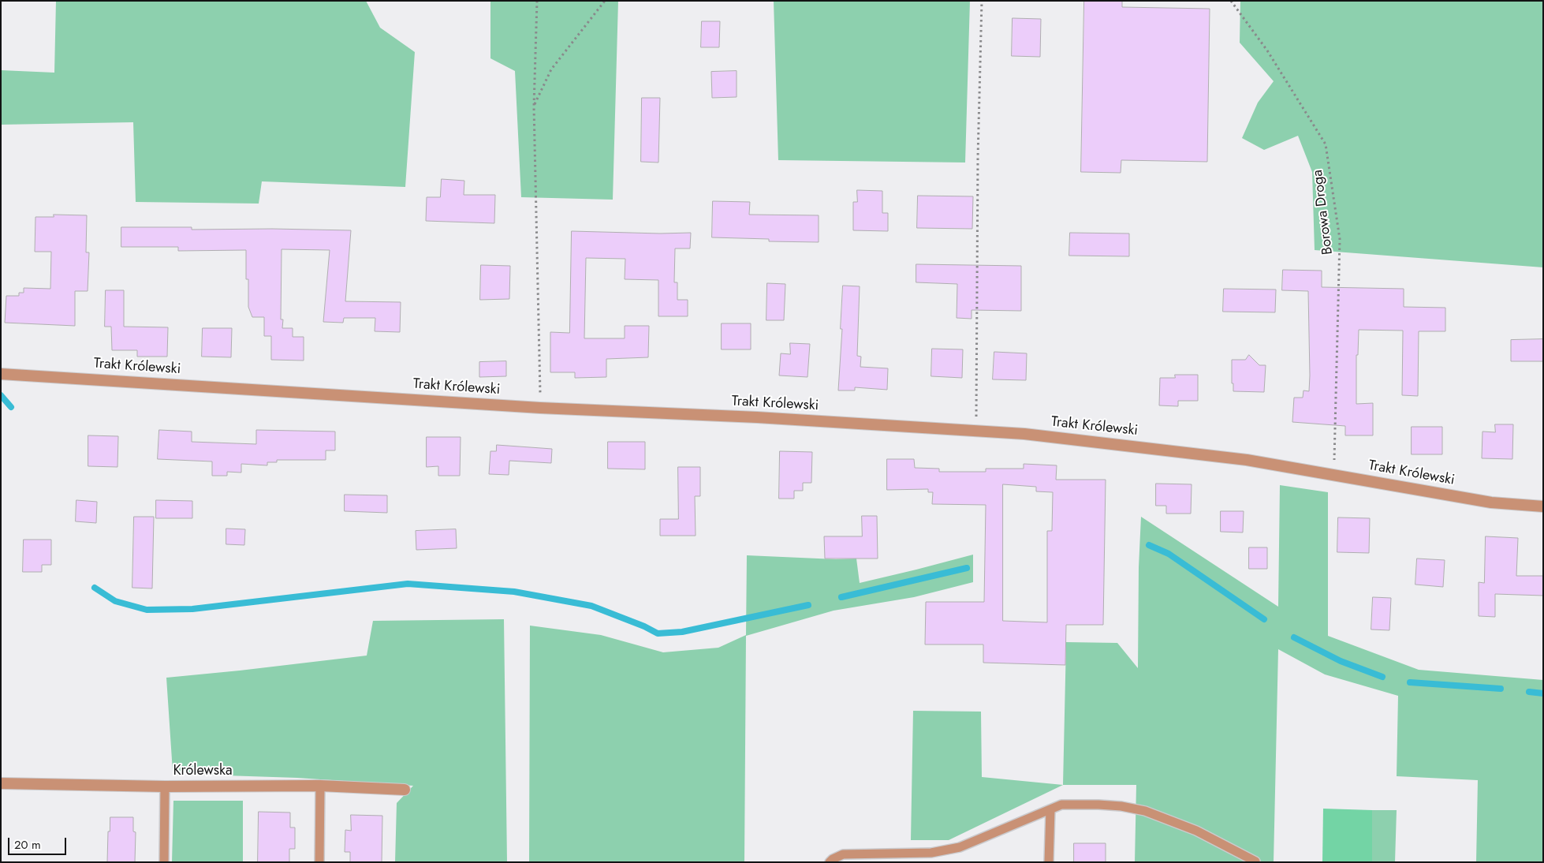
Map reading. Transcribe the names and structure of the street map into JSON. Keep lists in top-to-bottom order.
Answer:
{
  "streets": {
    "street": ["Trakt Królewski", "Królewska"],
    "path": ["Borowa Droga"]
  },
  "crossings": [
    ["Borowa Droga", "Trakt Królewski"]
  ],
  "scale_bar": "20 m"
}
